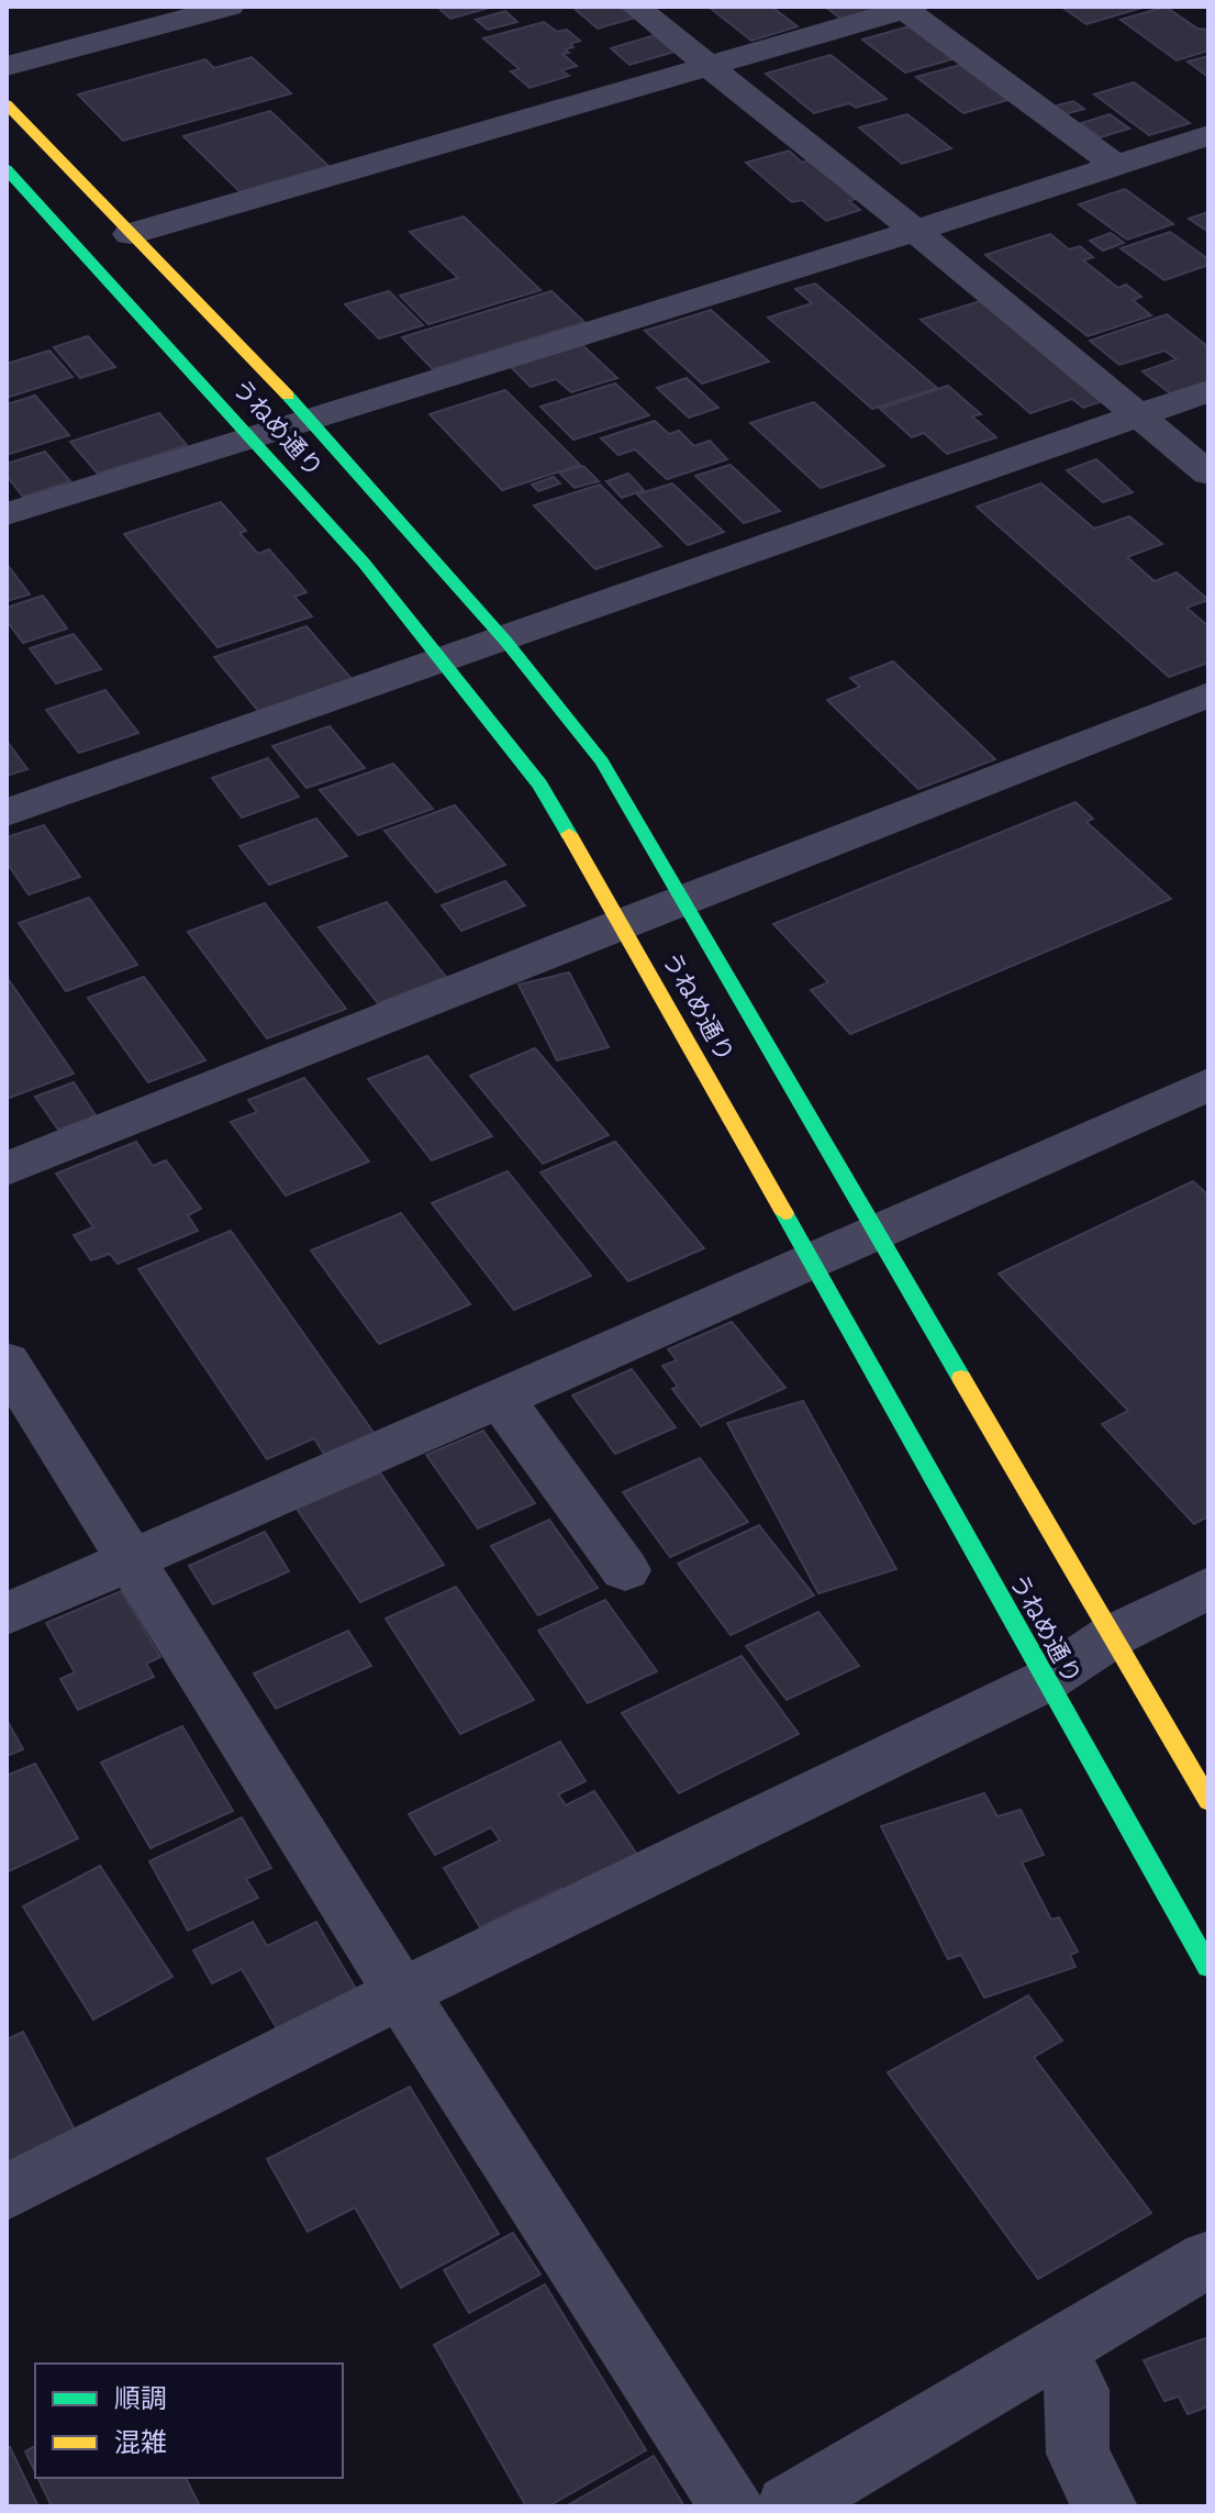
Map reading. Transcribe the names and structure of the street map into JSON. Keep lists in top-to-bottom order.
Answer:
{
  "streets": {
    "street": ["うねめ通り"]
  },
  "legend": ["順調", "混雑"]
}
